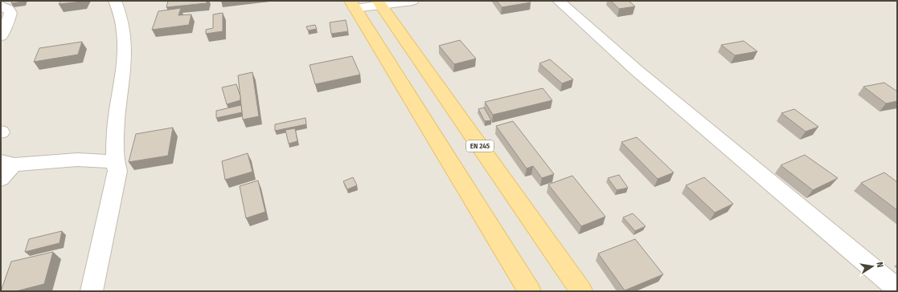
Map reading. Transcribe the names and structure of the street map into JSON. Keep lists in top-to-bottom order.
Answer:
{
  "streets": {
    "main road": ["EN 245"]
  },
  "north": "right"
}
